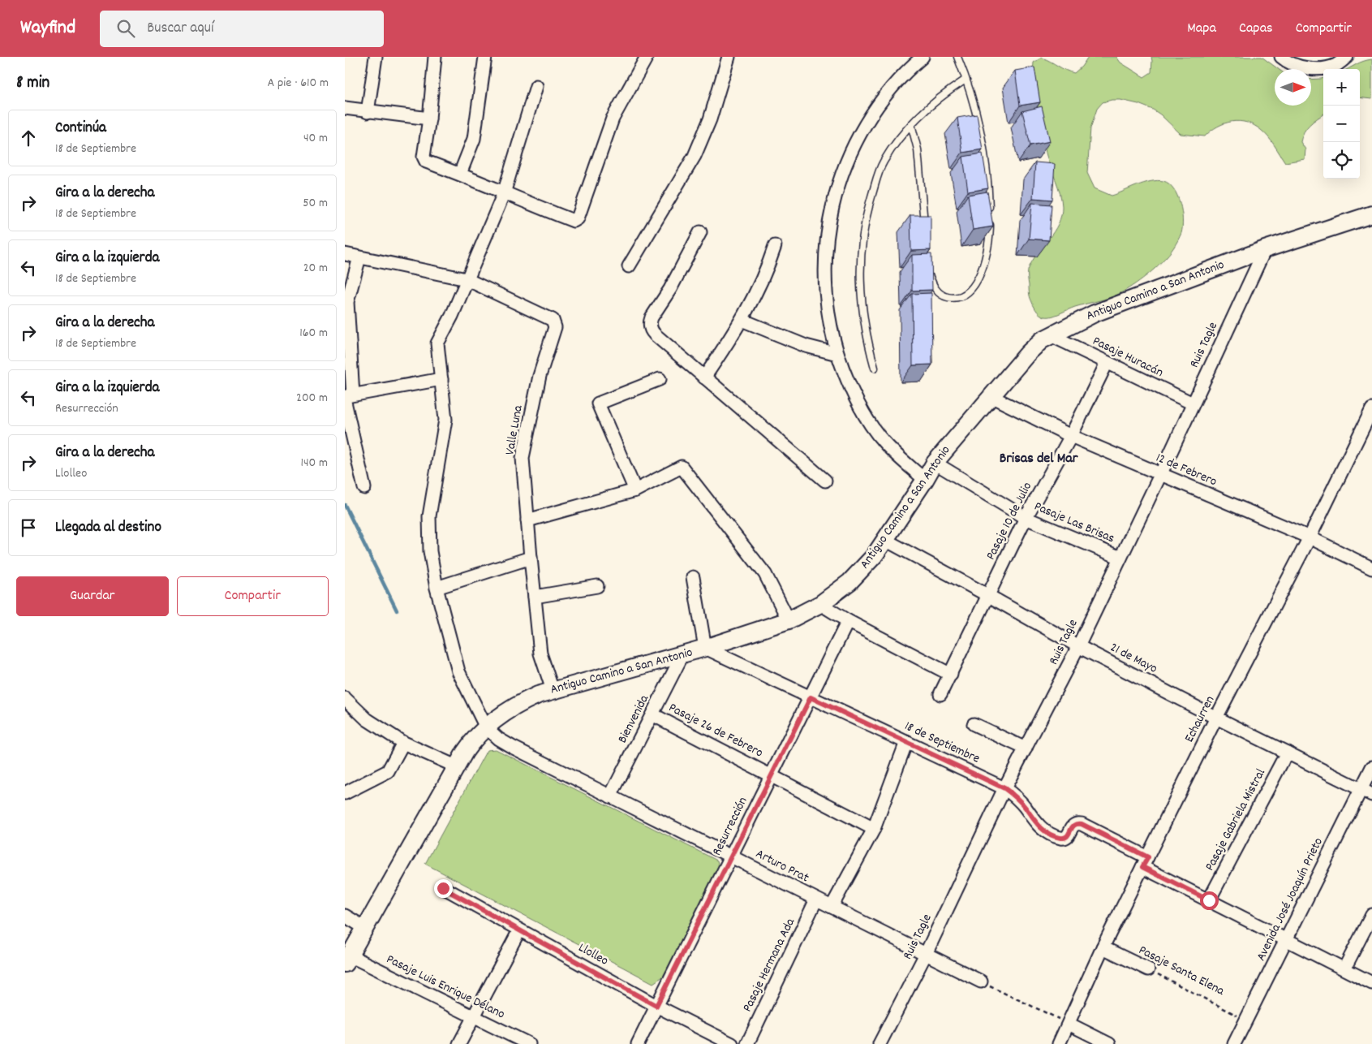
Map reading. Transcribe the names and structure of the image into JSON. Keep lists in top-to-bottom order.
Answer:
{
  "streets": {
    "street": [
      "Antiguo Camino a San Antonio",
      "Ruis Tagle",
      "Pasaje Huracán",
      "Valle Luna",
      "12 de Febrero",
      "Pasaje 10 de Julio",
      "Pasaje Las Brisas",
      "21 de Mayo",
      "Bienvenida",
      "Echaurren",
      "Pasaje 26 de Febrero",
      "18 de Septiembre",
      "Pasaje Gabriela Mistral",
      "Resurrección",
      "Arturo Prat",
      "Avenida José Joaquín Prieto",
      "Llolleo",
      "Pasaje Hermana Ada",
      "Pasaje Santa Elena",
      "Pasaje Luis Enrique Délano"
    ]
  },
  "crossings": [
    ["Antiguo Camino a San Antonio", "Ruis Tagle"],
    ["Antiguo Camino a San Antonio", "Pasaje Huracán"],
    ["Antiguo Camino a San Antonio", "Valle Luna"],
    ["Antiguo Camino a San Antonio", "12 de Febrero"],
    ["Antiguo Camino a San Antonio", "Pasaje Las Brisas"],
    ["Antiguo Camino a San Antonio", "21 de Mayo"],
    ["Antiguo Camino a San Antonio", "Bienvenida"],
    ["Antiguo Camino a San Antonio", "18 de Septiembre"],
    ["Antiguo Camino a San Antonio", "Arturo Prat"],
    ["Antiguo Camino a San Antonio", "Pasaje Luis Enrique Délano"],
    ["Ruis Tagle", "Pasaje Huracán"],
    ["Ruis Tagle", "12 de Febrero"],
    ["Ruis Tagle", "Pasaje Las Brisas"],
    ["Ruis Tagle", "21 de Mayo"],
    ["Ruis Tagle", "18 de Septiembre"],
    ["Ruis Tagle", "Arturo Prat"],
    ["Pasaje Huracán", "Pasaje 10 de Julio"],
    ["12 de Febrero", "Pasaje 10 de Julio"],
    ["12 de Febrero", "Echaurren"],
    ["Pasaje 10 de Julio", "Pasaje Las Brisas"],
    ["Pasaje 10 de Julio", "21 de Mayo"],
    ["21 de Mayo", "Echaurren"],
    ["21 de Mayo", "Pasaje Gabriela Mistral"],
    ["21 de Mayo", "Avenida José Joaquín Prieto"],
    ["Bienvenida", "Pasaje 26 de Febrero"],
    ["Bienvenida", "Arturo Prat"],
    ["Echaurren", "18 de Septiembre"],
    ["Echaurren", "Pasaje Santa Elena"],
    ["Pasaje 26 de Febrero", "Resurrección"],
    ["18 de Septiembre", "Pasaje Gabriela Mistral"],
    ["18 de Septiembre", "Resurrección"],
    ["18 de Septiembre", "Avenida José Joaquín Prieto"],
    ["Resurrección", "Arturo Prat"],
    ["Resurrección", "Llolleo"],
    ["Arturo Prat", "Pasaje Hermana Ada"],
    ["Avenida José Joaquín Prieto", "Pasaje Santa Elena"]
  ],
  "districts": ["Brisas del Mar"],
  "north": "right",
  "page": {
    "header": "Wayfind",
    "search": "Buscar aquí",
    "nav": ["Mapa", "Capas", "Compartir"],
    "heading": ["8 min", "A pie · 610 m"],
    "map_buttons": ["+", "−"],
    "list": [
      ["Continúa", "18 de Septiembre", "40 m"],
      ["Gira a la derecha", "18 de Septiembre", "50 m"],
      ["Gira a la izquierda", "18 de Septiembre", "20 m"],
      ["Gira a la derecha", "18 de Septiembre", "160 m"],
      ["Gira a la izquierda", "Resurrección", "200 m"],
      ["Gira a la derecha", "Llolleo", "140 m"],
      "Llegada al destino"
    ],
    "buttons": ["Guardar", "Compartir"]
  }
}
